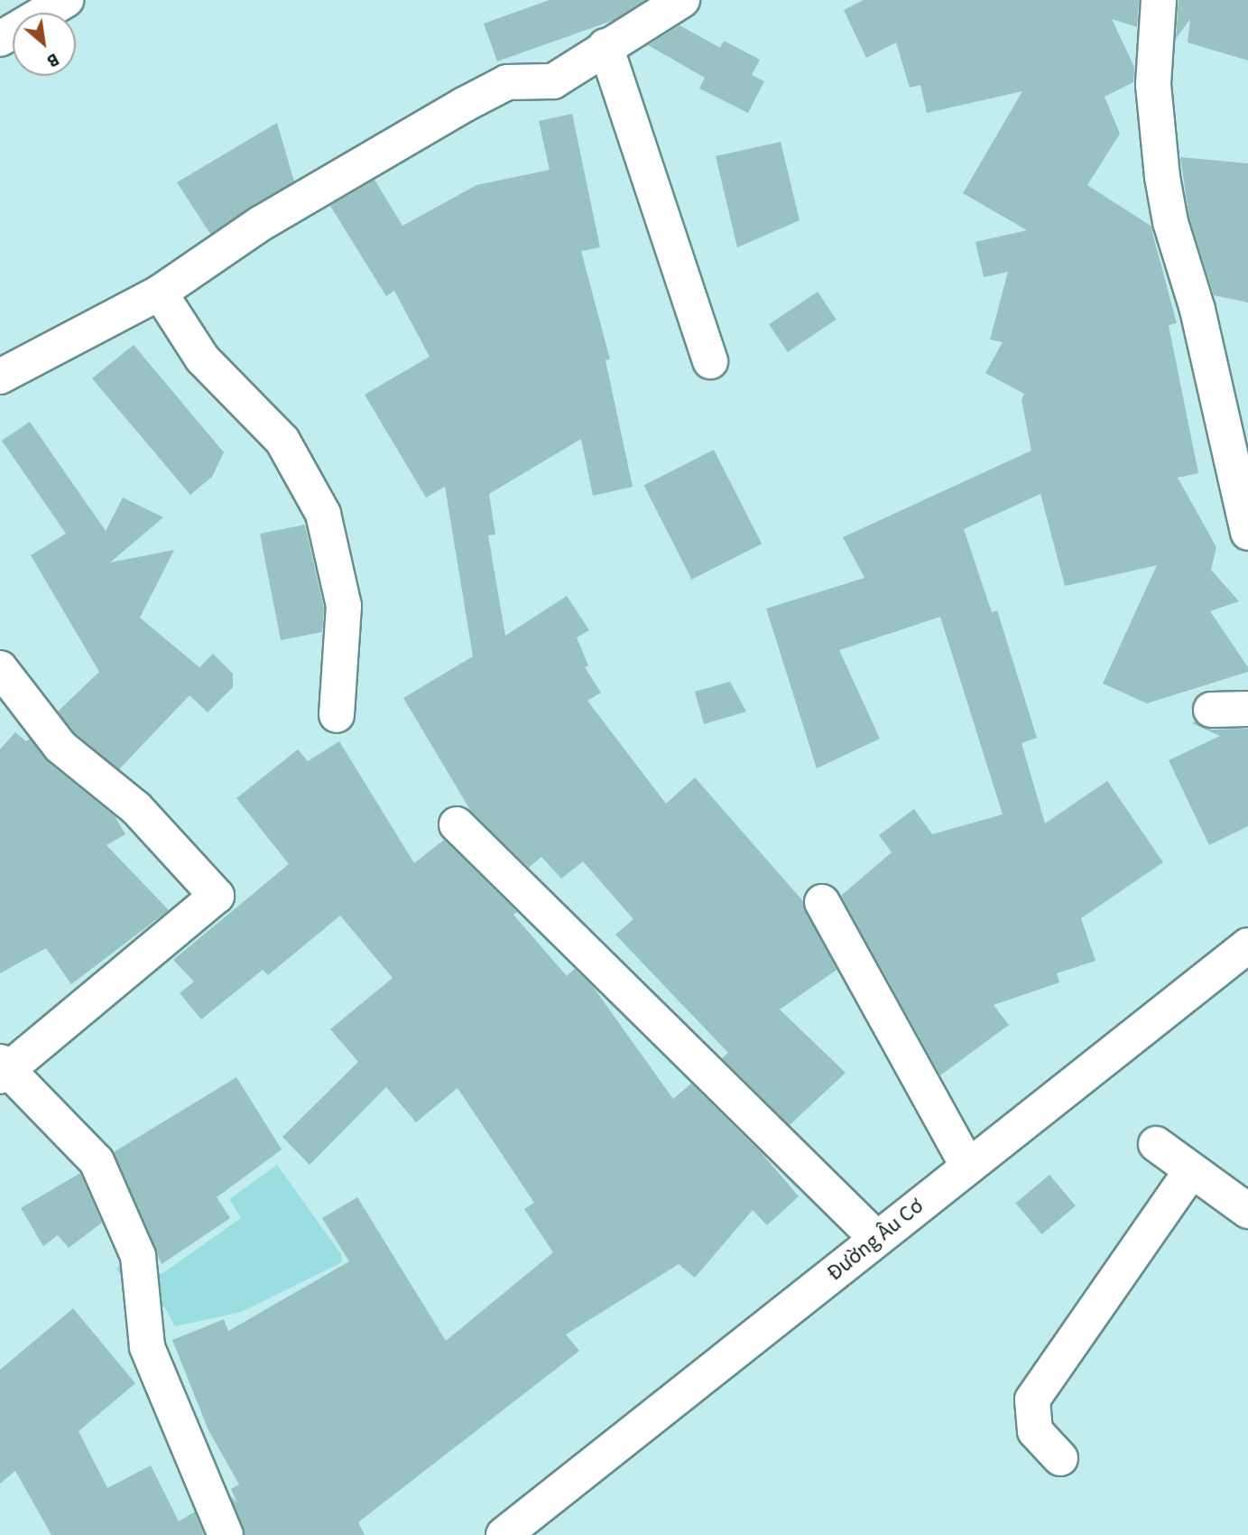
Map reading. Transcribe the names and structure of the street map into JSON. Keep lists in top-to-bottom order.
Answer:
{
  "streets": {
    "street": ["Đường Âu Cơ"]
  },
  "north": "bottom right"
}
